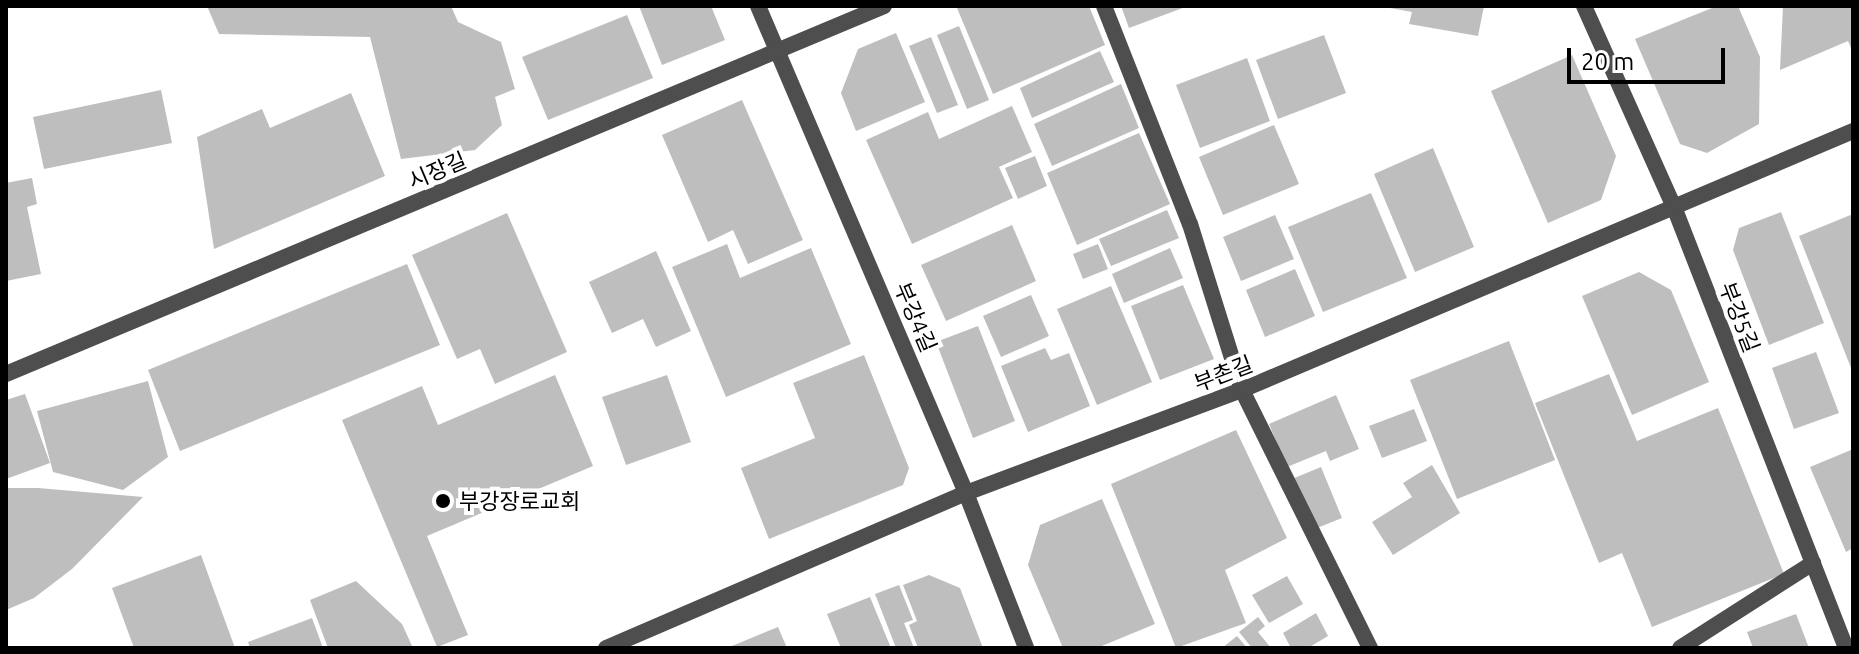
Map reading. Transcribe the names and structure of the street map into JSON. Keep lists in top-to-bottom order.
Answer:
{
  "streets": {
    "street": [
      "시장길",
      "부강4길",
      "부강5길",
      "부촌길"
    ]
  },
  "crossings": [
    ["시장길", "부강4길"],
    ["부강4길", "부촌길"],
    ["부강5길", "부촌길"]
  ],
  "places": ["부강장로교회"],
  "scale_bar": "20 m"
}
